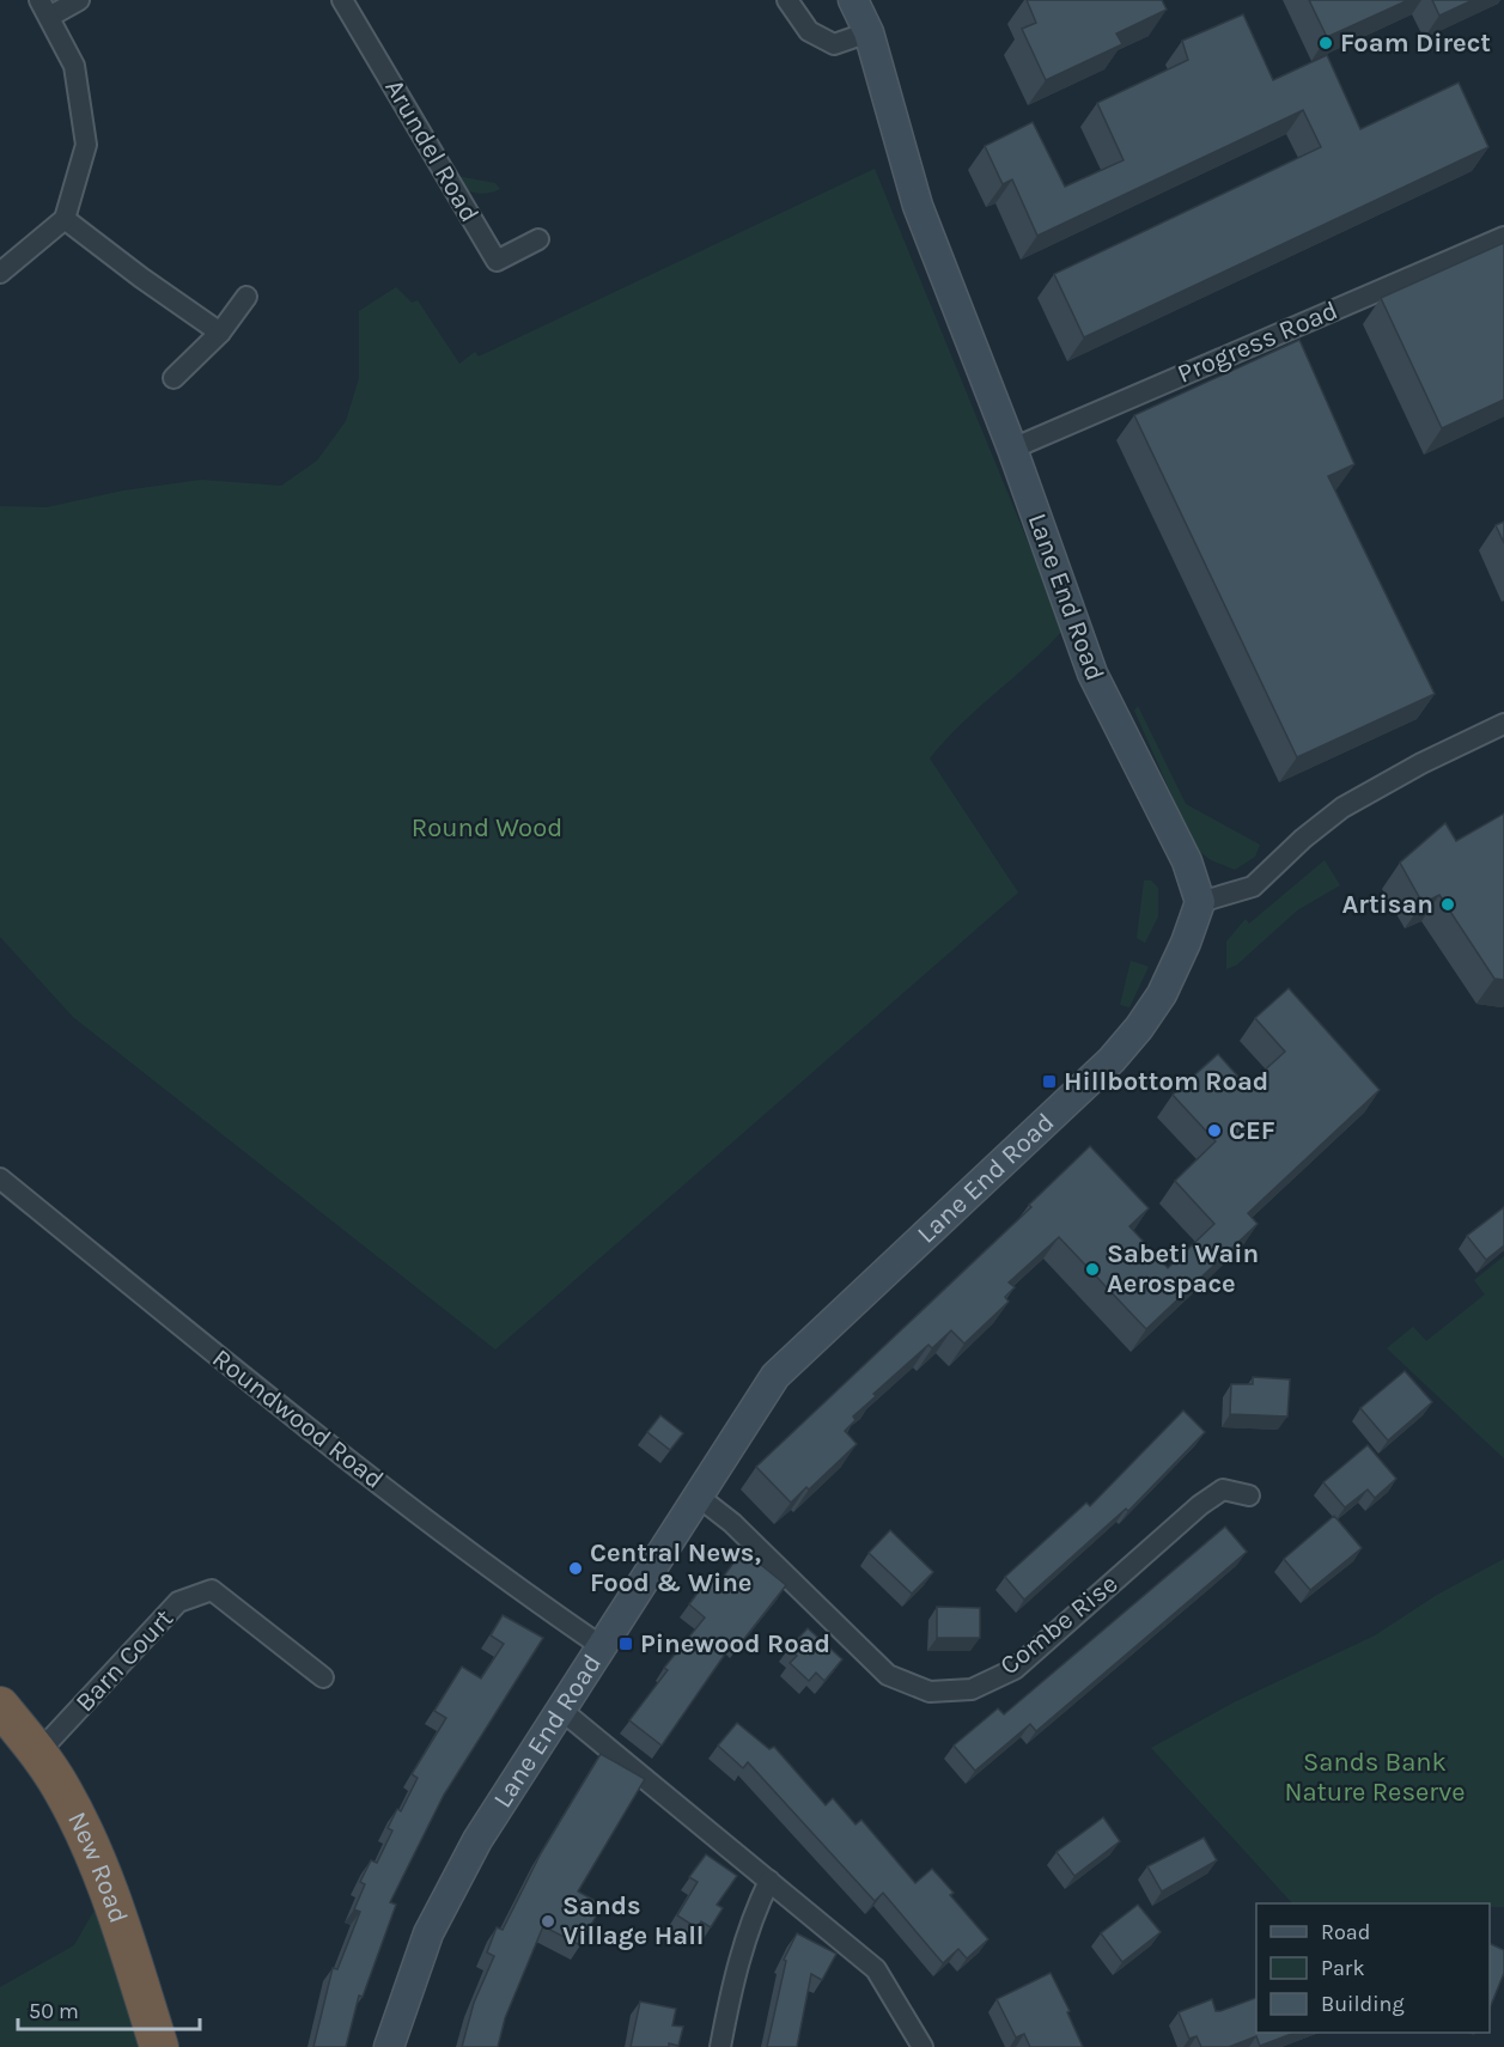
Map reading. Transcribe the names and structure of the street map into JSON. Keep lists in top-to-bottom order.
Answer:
{
  "streets": {
    "highway": ["New Road"],
    "street": [
      "Arundel Road",
      "Progress Road",
      "Lane End Road",
      "Roundwood Road",
      "Combe Rise",
      "Barn Court"
    ]
  },
  "crossings": [
    ["Progress Road", "Lane End Road"],
    ["Lane End Road", "Roundwood Road"],
    ["Lane End Road", "Combe Rise"],
    ["Barn Court", "New Road"]
  ],
  "parks": ["Round Wood", "Sands Bank Nature Reserve"],
  "places": {
    "other": [
      "Foam Direct",
      "Artisan",
      "CEF",
      "Sabeti Wain Aerospace",
      "Central News, Food & Wine",
      "Sands Village Hall"
    ],
    "transit": ["Hillbottom Road", "Pinewood Road"]
  },
  "legend": ["Road", "Park", "Building"],
  "scale_bar": "50 m"
}
